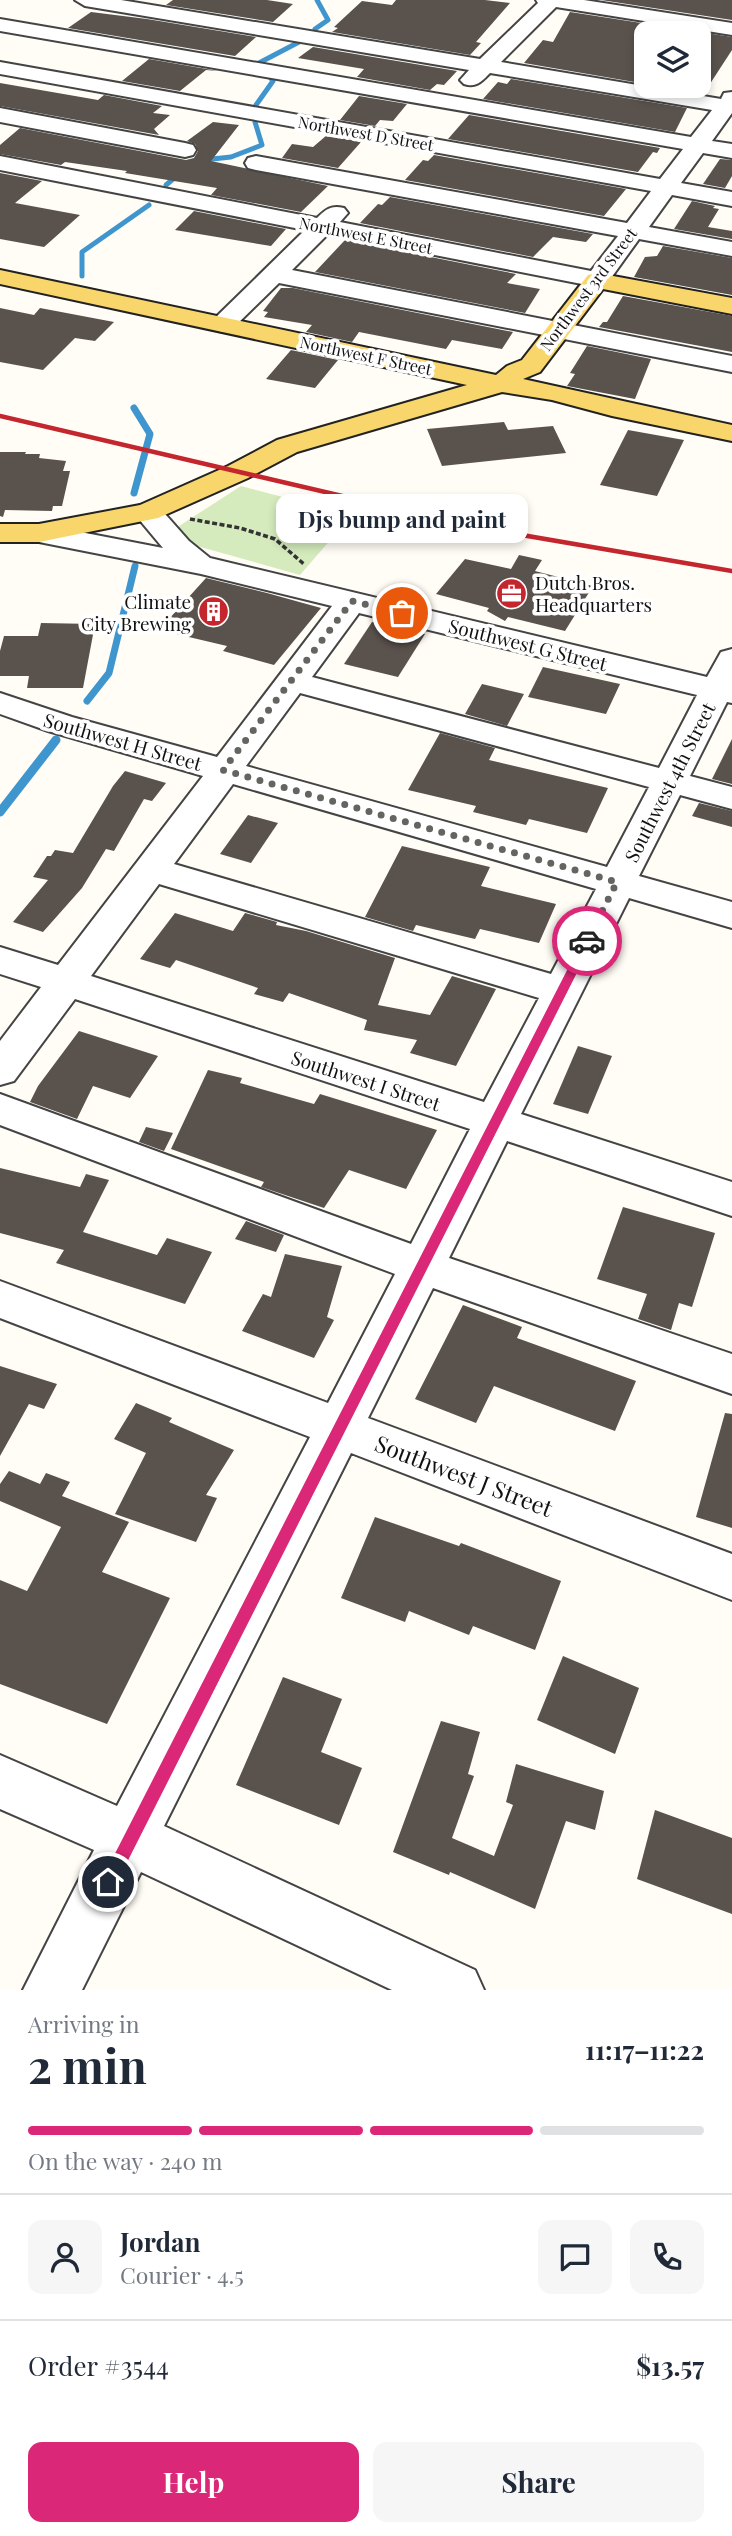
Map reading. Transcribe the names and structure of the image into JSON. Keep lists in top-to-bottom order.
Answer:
{
  "streets": {
    "main road": [
      "Northwest E Street",
      "Northwest 3rd Street",
      "Northwest F Street",
      "Southwest G Street"
    ],
    "street": [
      "Northwest D Street",
      "Southwest H Street",
      "Southwest 4th Street",
      "Southwest I Street",
      "Southwest J Street"
    ]
  },
  "crossings": [
    ["Northwest D Street", "Northwest 3rd Street"],
    ["Northwest E Street", "Northwest 3rd Street"],
    ["Northwest 3rd Street", "Northwest F Street"],
    ["Southwest G Street", "Southwest 4th Street"],
    ["Southwest H Street", "Southwest 4th Street"],
    ["Southwest 4th Street", "Southwest I Street"],
    ["Southwest 4th Street", "Southwest J Street"]
  ],
  "places": {
    "office": ["Dutch Bros. Headquarters"],
    "building": ["Climate City Brewing"],
    "other": ["Djs bump and paint"]
  },
  "page": {
    "bubble": "Djs bump and paint",
    "heading": ["2 min", "Arriving in", "11:17–11:22"],
    "panel": [
      "Jordan",
      "Courier · 4.5",
      "Order #3544",
      "$13.57"
    ],
    "bar": "On the way · 240 m",
    "buttons": ["Help", "Share"]
  }
}
